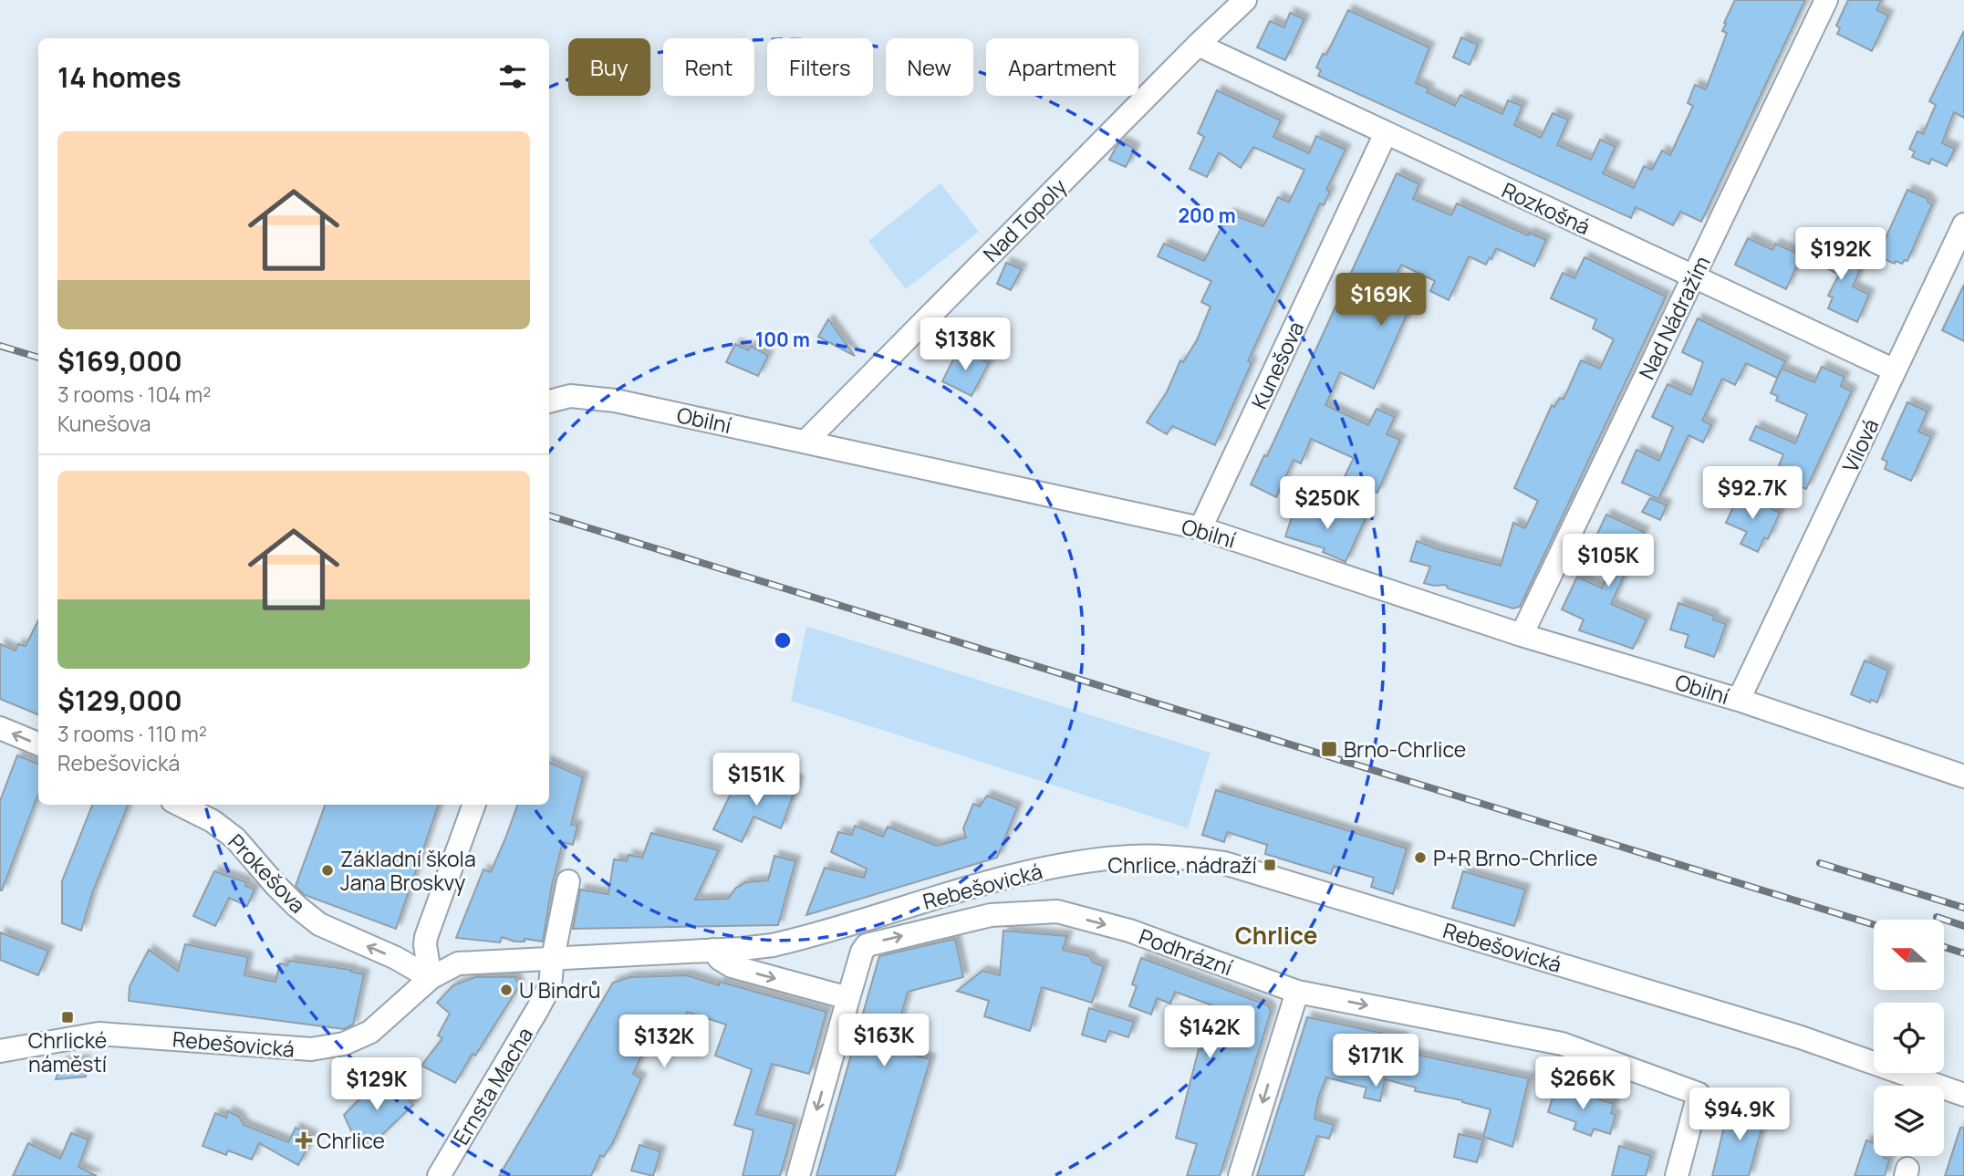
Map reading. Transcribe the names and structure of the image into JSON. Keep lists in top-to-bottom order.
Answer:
{
  "streets": {
    "street": [
      "Rozkošná",
      "Nad Topoly",
      "Nad Nádražím",
      "Kunešova",
      "Obilní",
      "Vilová",
      "Prokešova",
      "Rebešovická",
      "Podhrázní",
      "Ernsta Macha"
    ]
  },
  "crossings": [
    ["Rozkošná", "Nad Topoly"],
    ["Rozkošná", "Nad Nádražím"],
    ["Rozkošná", "Kunešova"],
    ["Rozkošná", "Vilová"],
    ["Nad Topoly", "Obilní"],
    ["Nad Nádražím", "Obilní"],
    ["Kunešova", "Obilní"],
    ["Obilní", "Vilová"],
    ["Prokešova", "Rebešovická"],
    ["Rebešovická", "Ernsta Macha"]
  ],
  "one_way": ["Prokešova"],
  "districts": ["Chrlice"],
  "places": {
    "transit": ["Brno-Chrlice", "Chrlice, nádraží", "Chrlické náměstí"],
    "other": ["P+R Brno-Chrlice", "Základní škola Jana Broskvy", "U Bindrů"],
    "health": ["Chrlice"]
  },
  "north": "left",
  "page": {
    "chip": [
      "Buy",
      "Rent",
      "Filters",
      "New",
      "Apartment"
    ],
    "heading": "14 homes",
    "list": [
      {
        "name": "$169,000",
        "note": "3 rooms · 104 m² · Kunešova"
      },
      {
        "name": "$129,000",
        "note": "3 rooms · 110 m² · Rebešovická"
      }
    ],
    "price": [
      "$192K",
      "$169K",
      "$138K",
      "$92.7K",
      "$250K",
      "$105K",
      "$151K",
      "$142K",
      "$163K",
      "$132K",
      "$171K",
      "$266K",
      "$129K",
      "$94.9K"
    ]
  },
  "rings": ["200 m", "100 m"]
}
